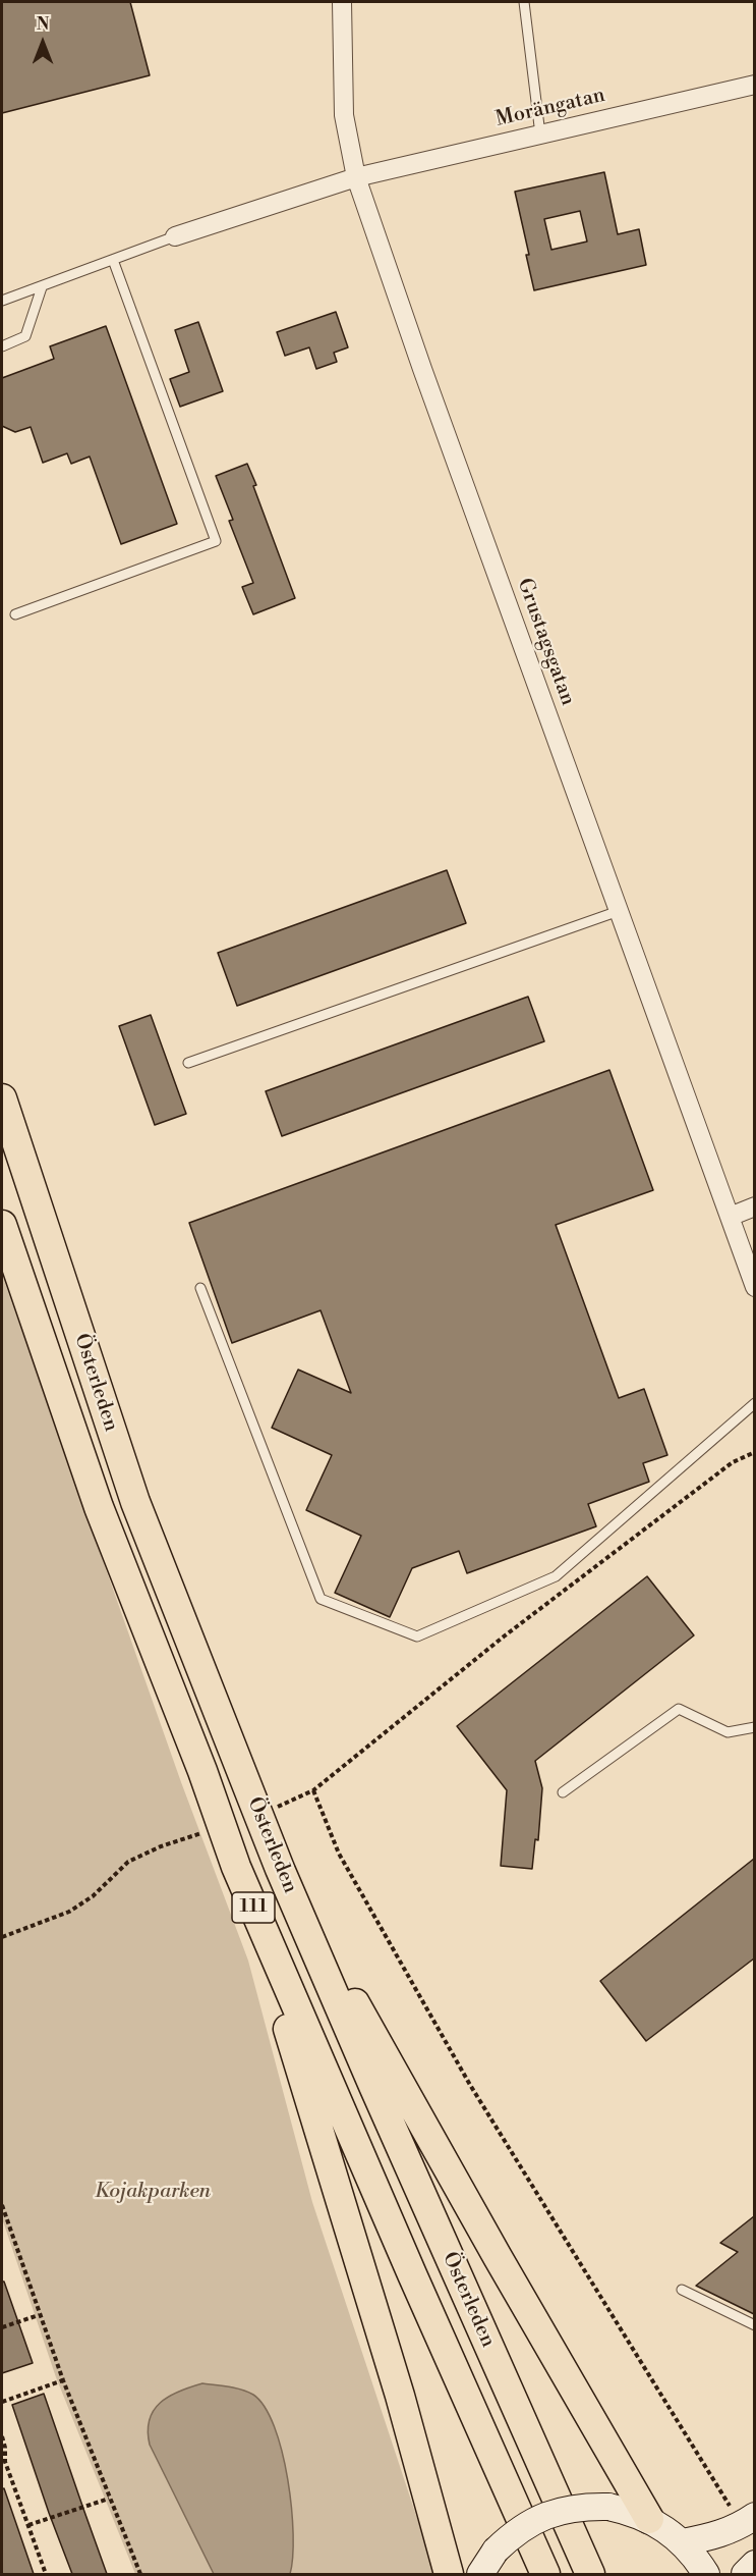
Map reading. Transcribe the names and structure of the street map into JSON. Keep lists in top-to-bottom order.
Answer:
{
  "streets": {
    "main road": ["Österleden", "111"],
    "street": ["Morängatan", "Grustagsgatan"]
  },
  "crossings": [
    ["Morängatan", "Grustagsgatan"]
  ],
  "parks": ["Kojakparken"],
  "north": "top"
}
